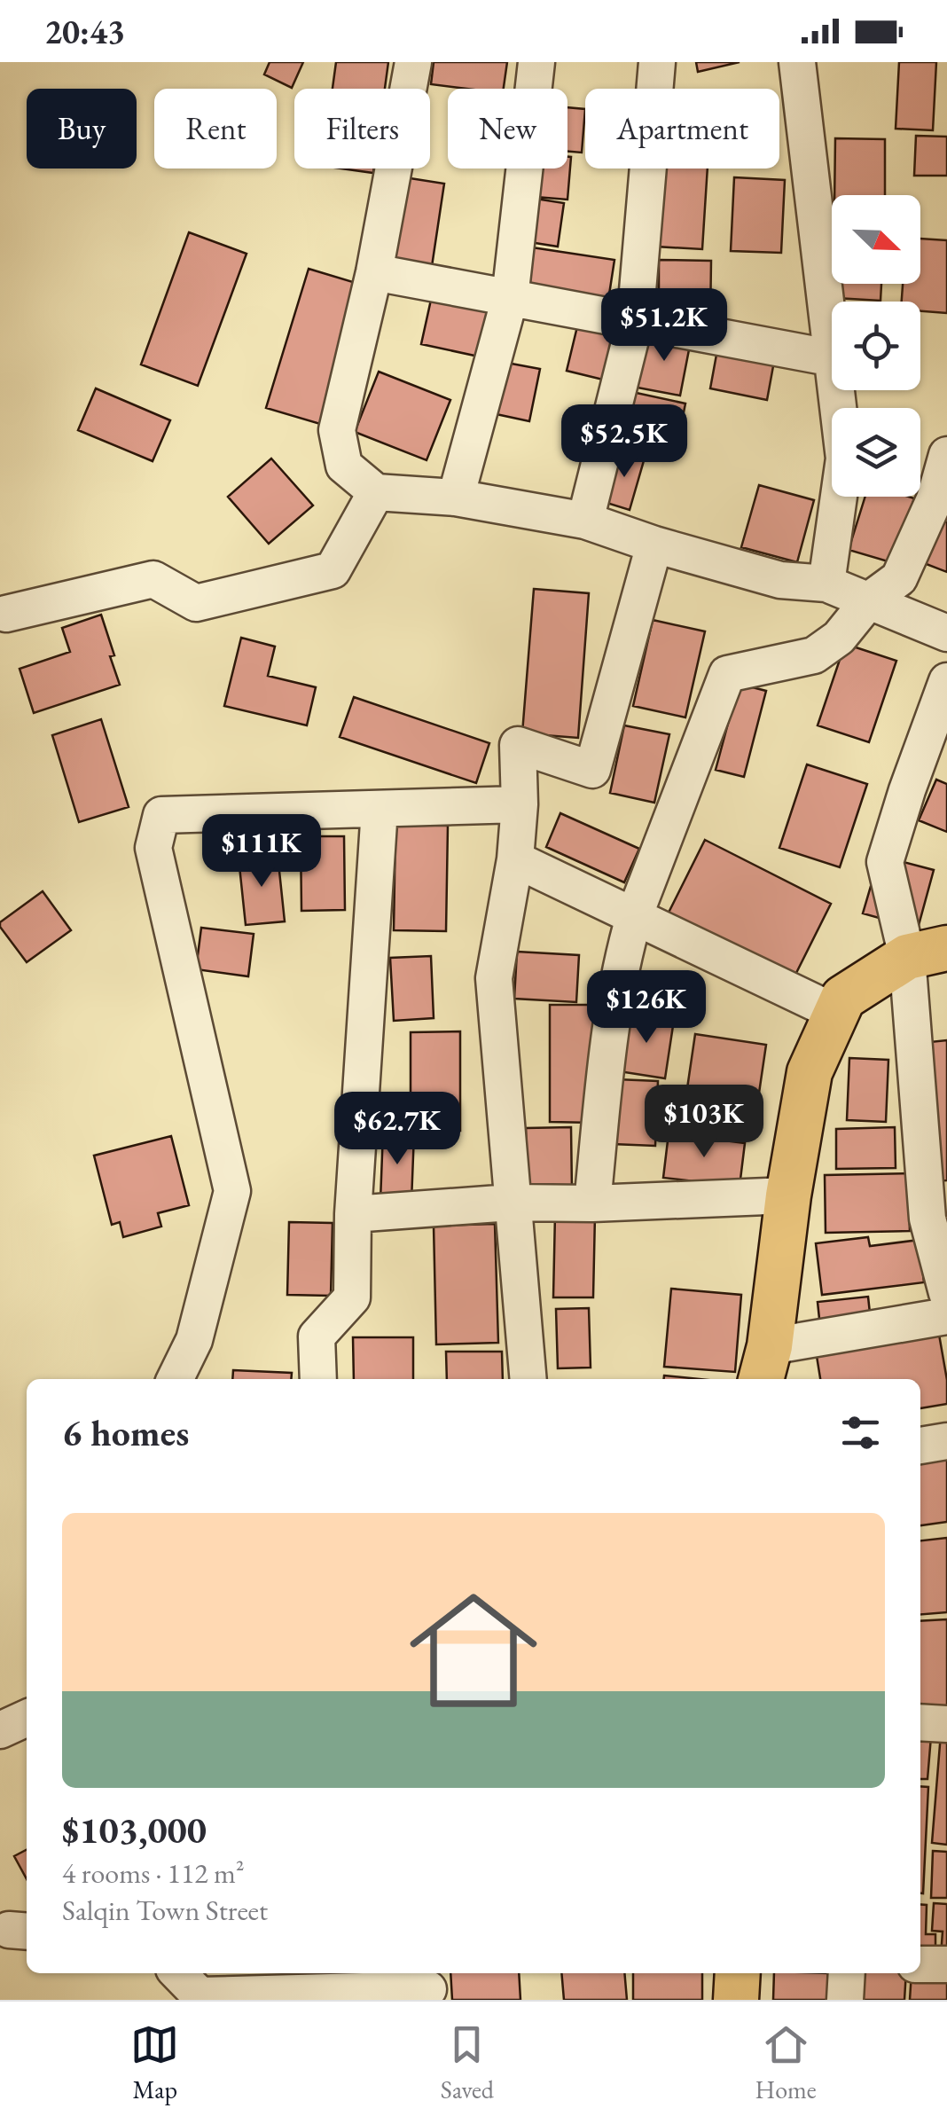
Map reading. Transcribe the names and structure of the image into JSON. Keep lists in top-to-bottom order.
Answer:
{
  "north": "bottom right",
  "page": {
    "status": "20:43",
    "chip": [
      "Buy",
      "Rent",
      "Filters",
      "New",
      "Apartment"
    ],
    "price": [
      "$51.2K",
      "$52.5K",
      "$111K",
      "$126K",
      "$103K",
      "$62.7K"
    ],
    "heading": "6 homes",
    "list": [
      {
        "name": "$103,000",
        "note": "4 rooms · 112 m² · Salqin Town Street"
      }
    ],
    "tabs": ["Map", "Saved", "Home"]
  }
}
